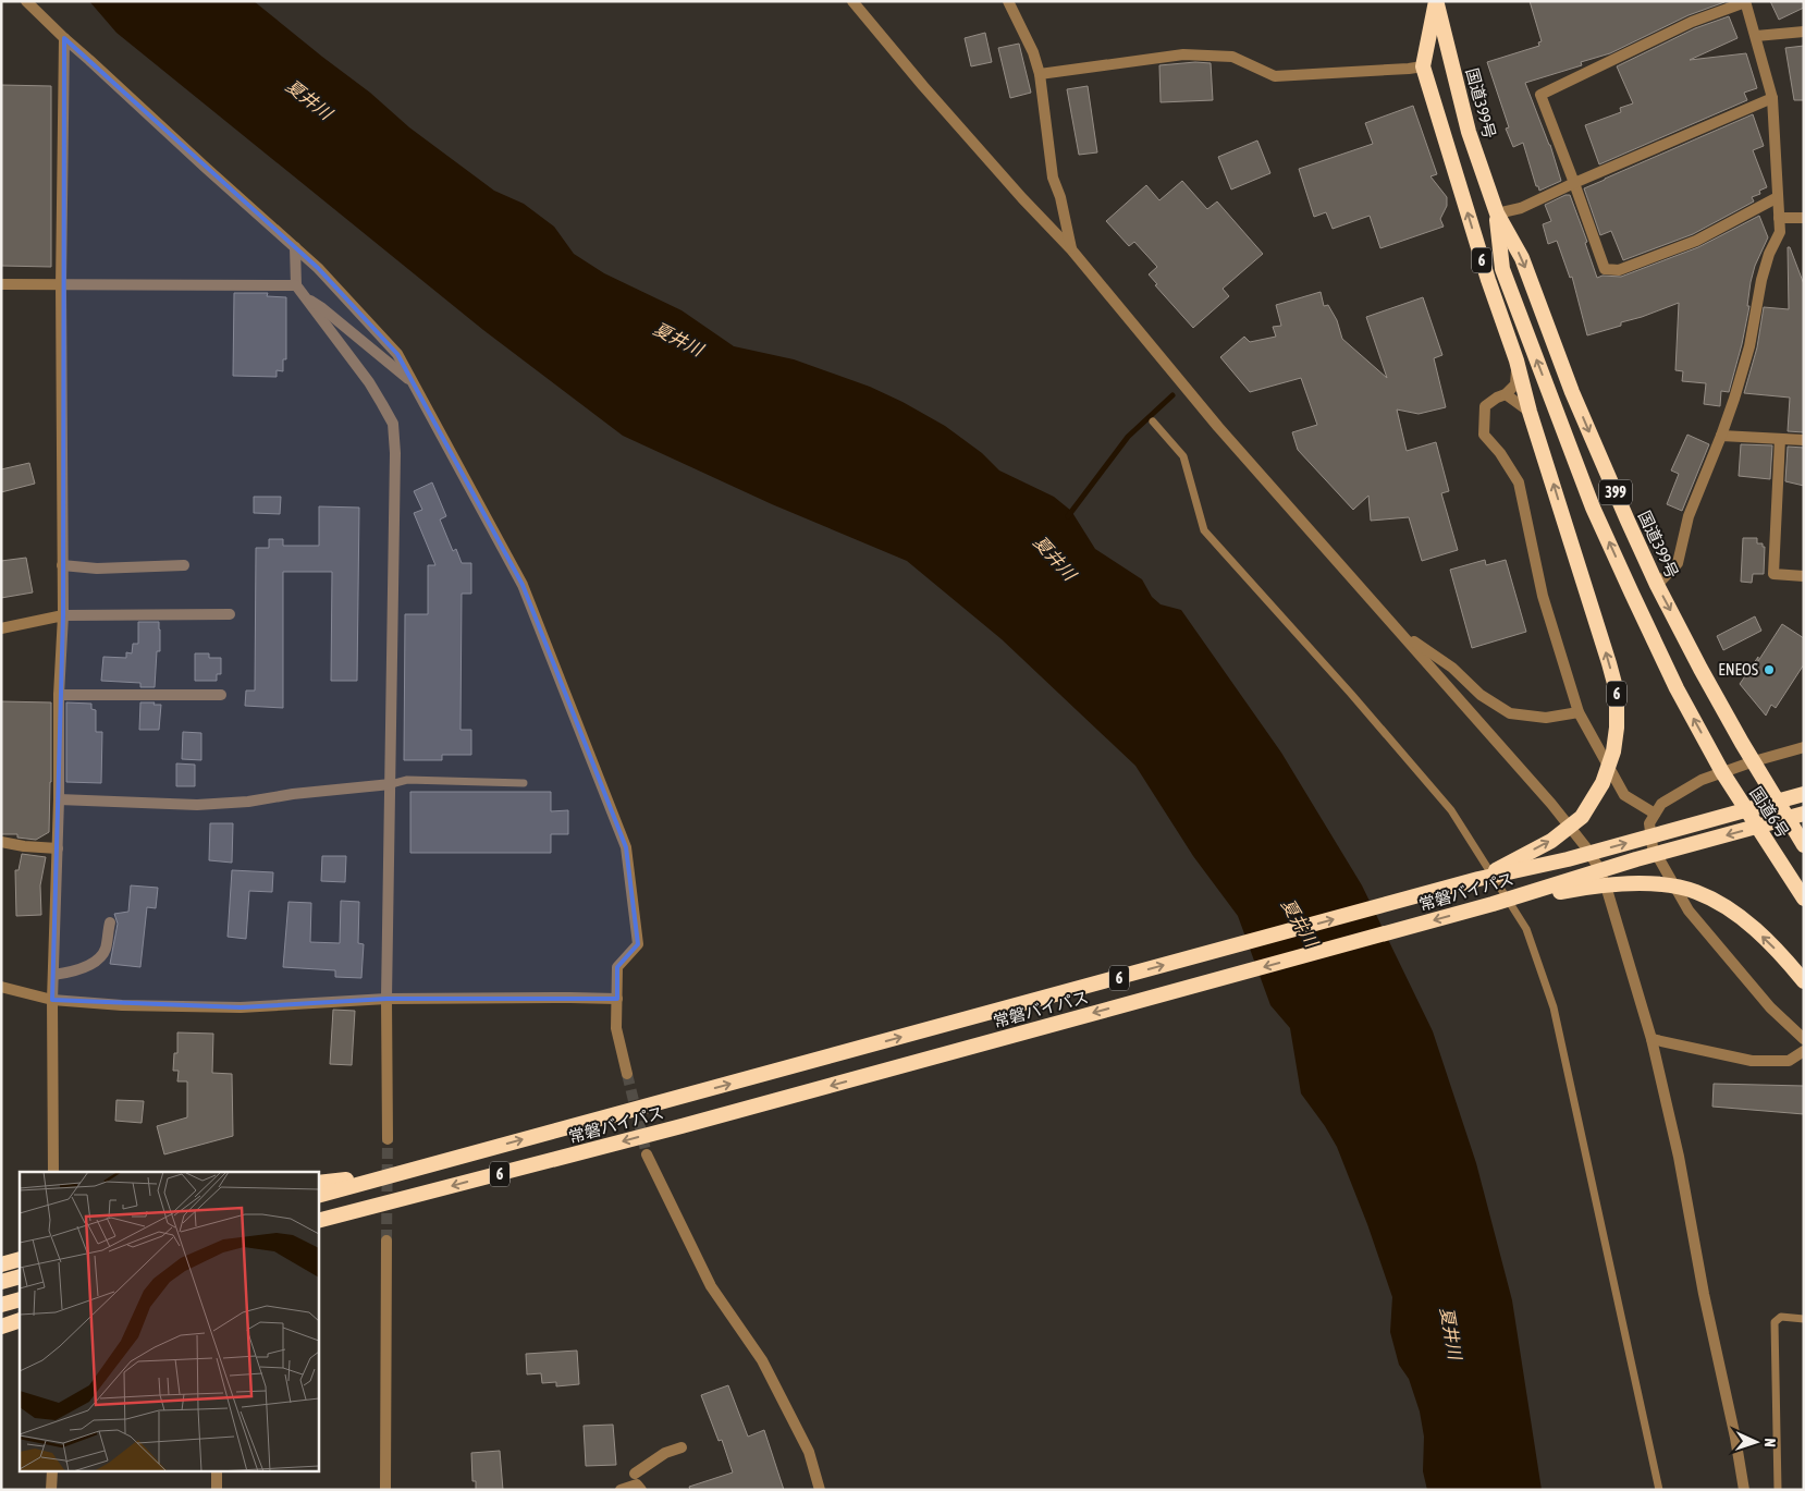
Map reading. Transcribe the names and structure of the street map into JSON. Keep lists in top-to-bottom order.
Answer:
{
  "streets": {
    "highway": [
      "国道399号",
      "6",
      "399",
      "国道6号",
      "常磐バイパス"
    ]
  },
  "crossings": [
    ["国道399号", "6"],
    ["国道399号", "国道6号"],
    ["6", "常磐バイパス"]
  ],
  "water": ["夏井川"],
  "places": ["ENEOS"],
  "north": "right"
}
